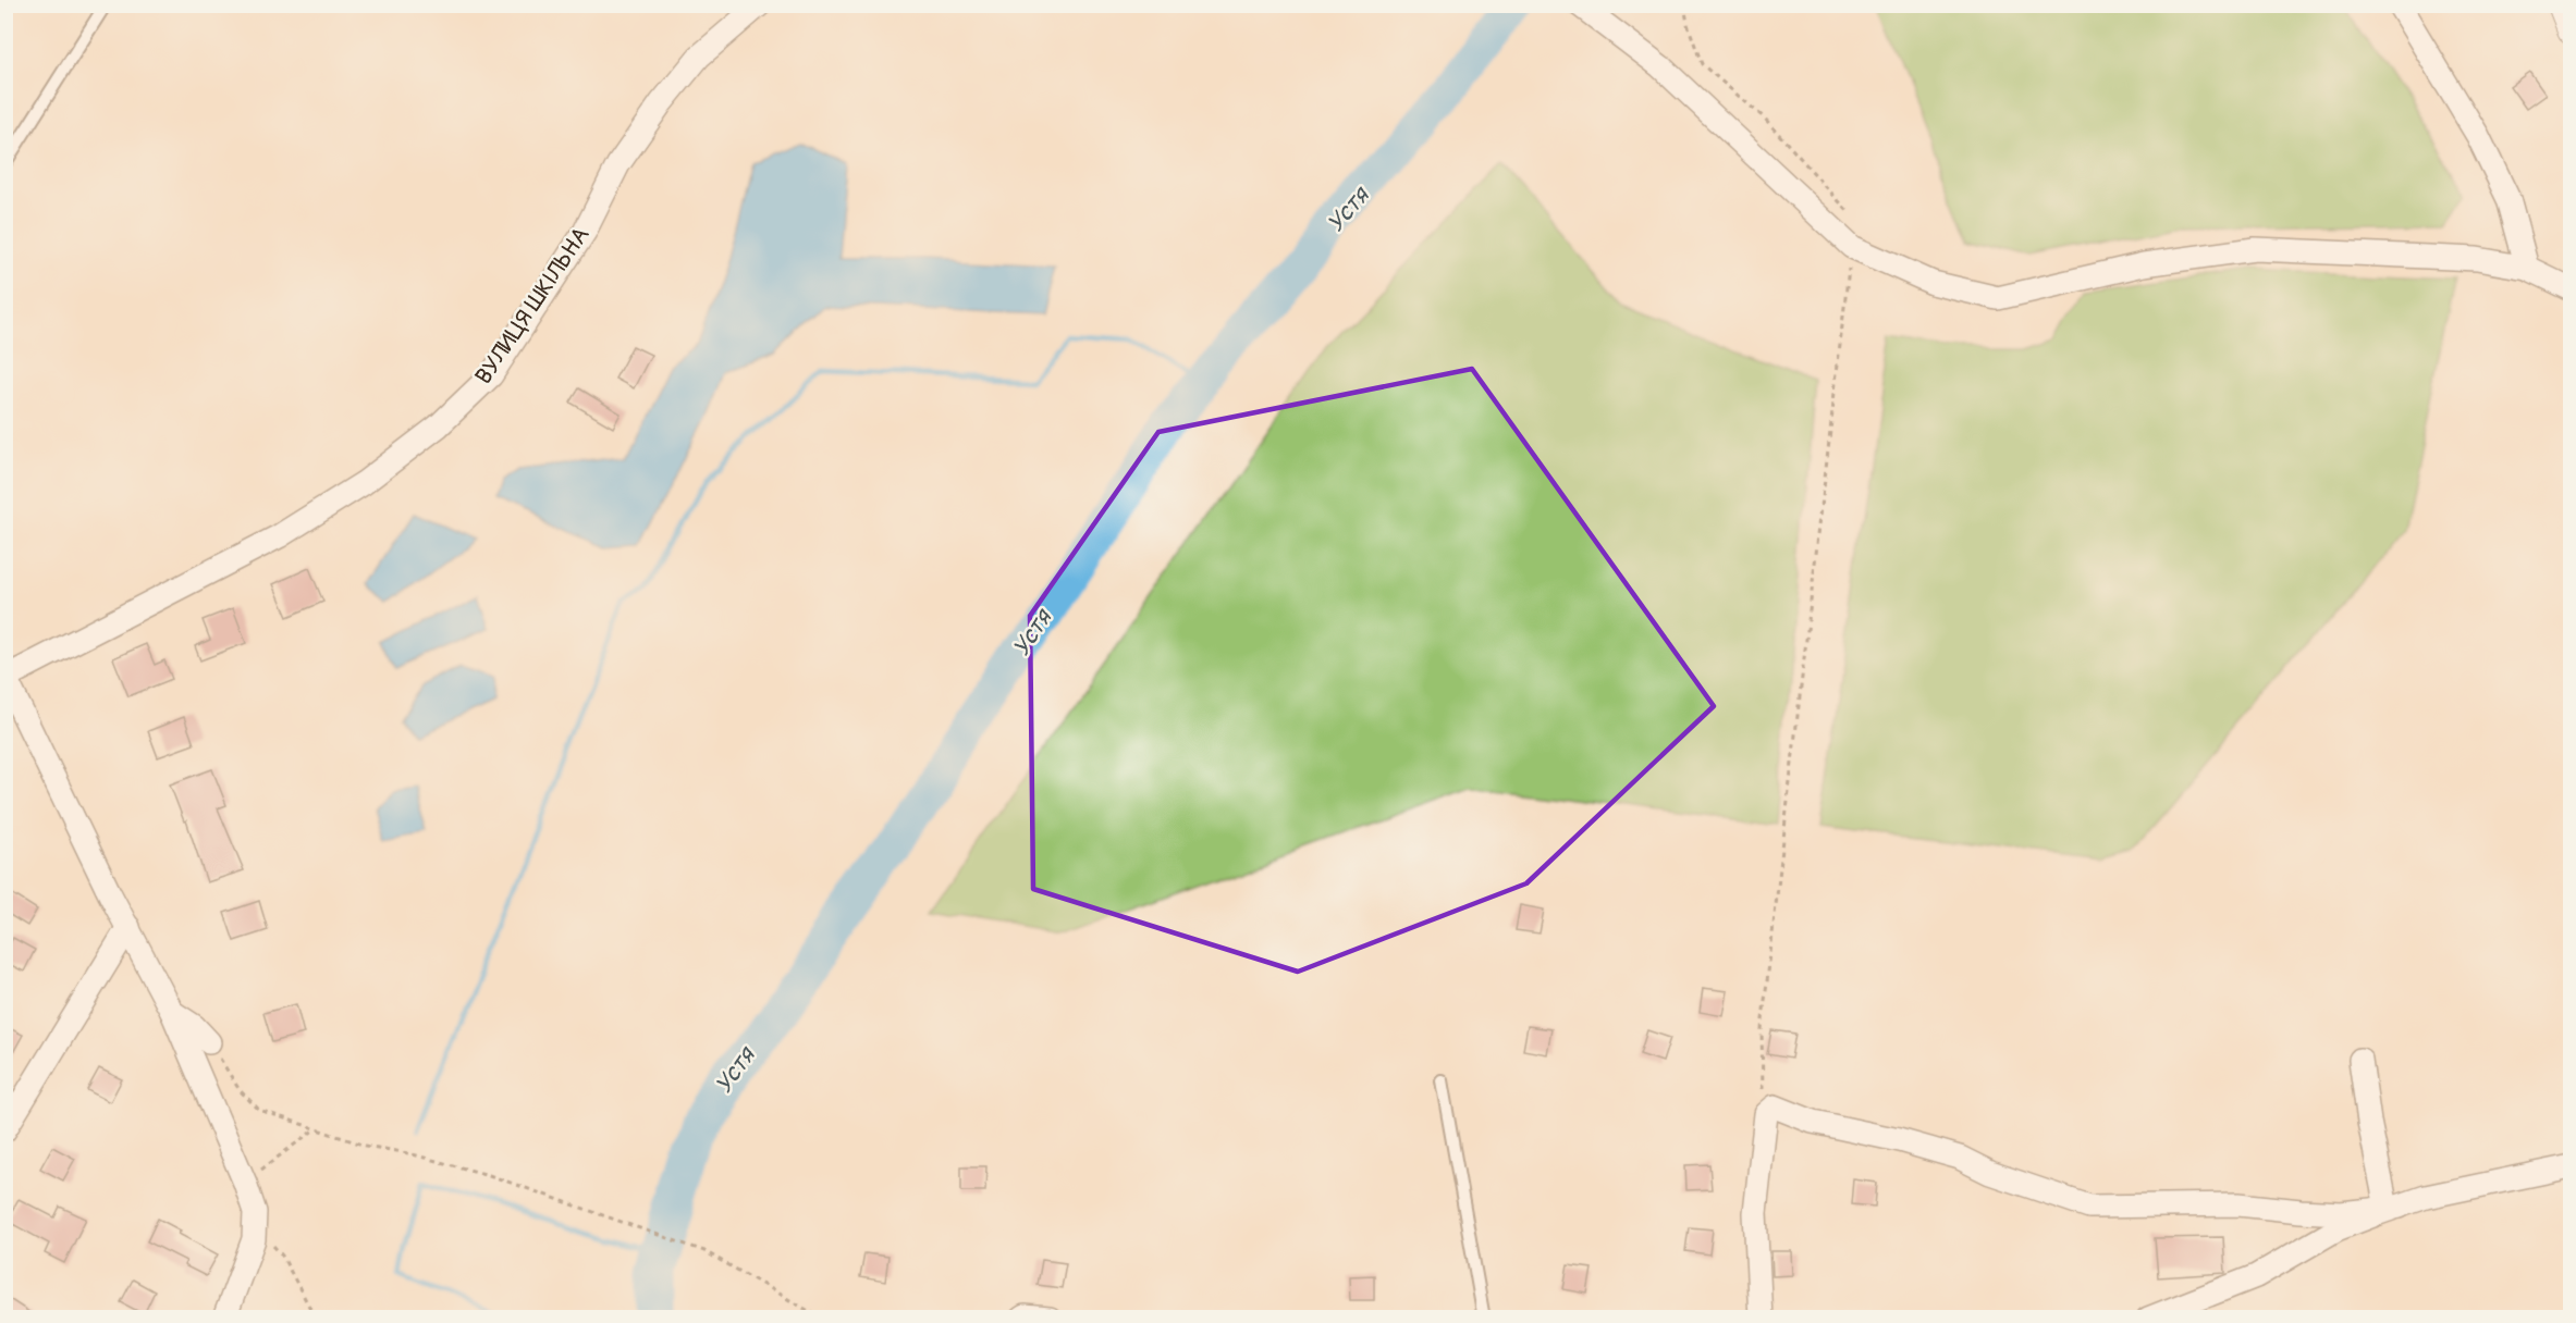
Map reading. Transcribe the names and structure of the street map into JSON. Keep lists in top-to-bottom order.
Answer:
{
  "streets": {
    "street": ["ВУЛИЦЯ ШКІЛЬНА"]
  },
  "water": ["Устя"]
}
